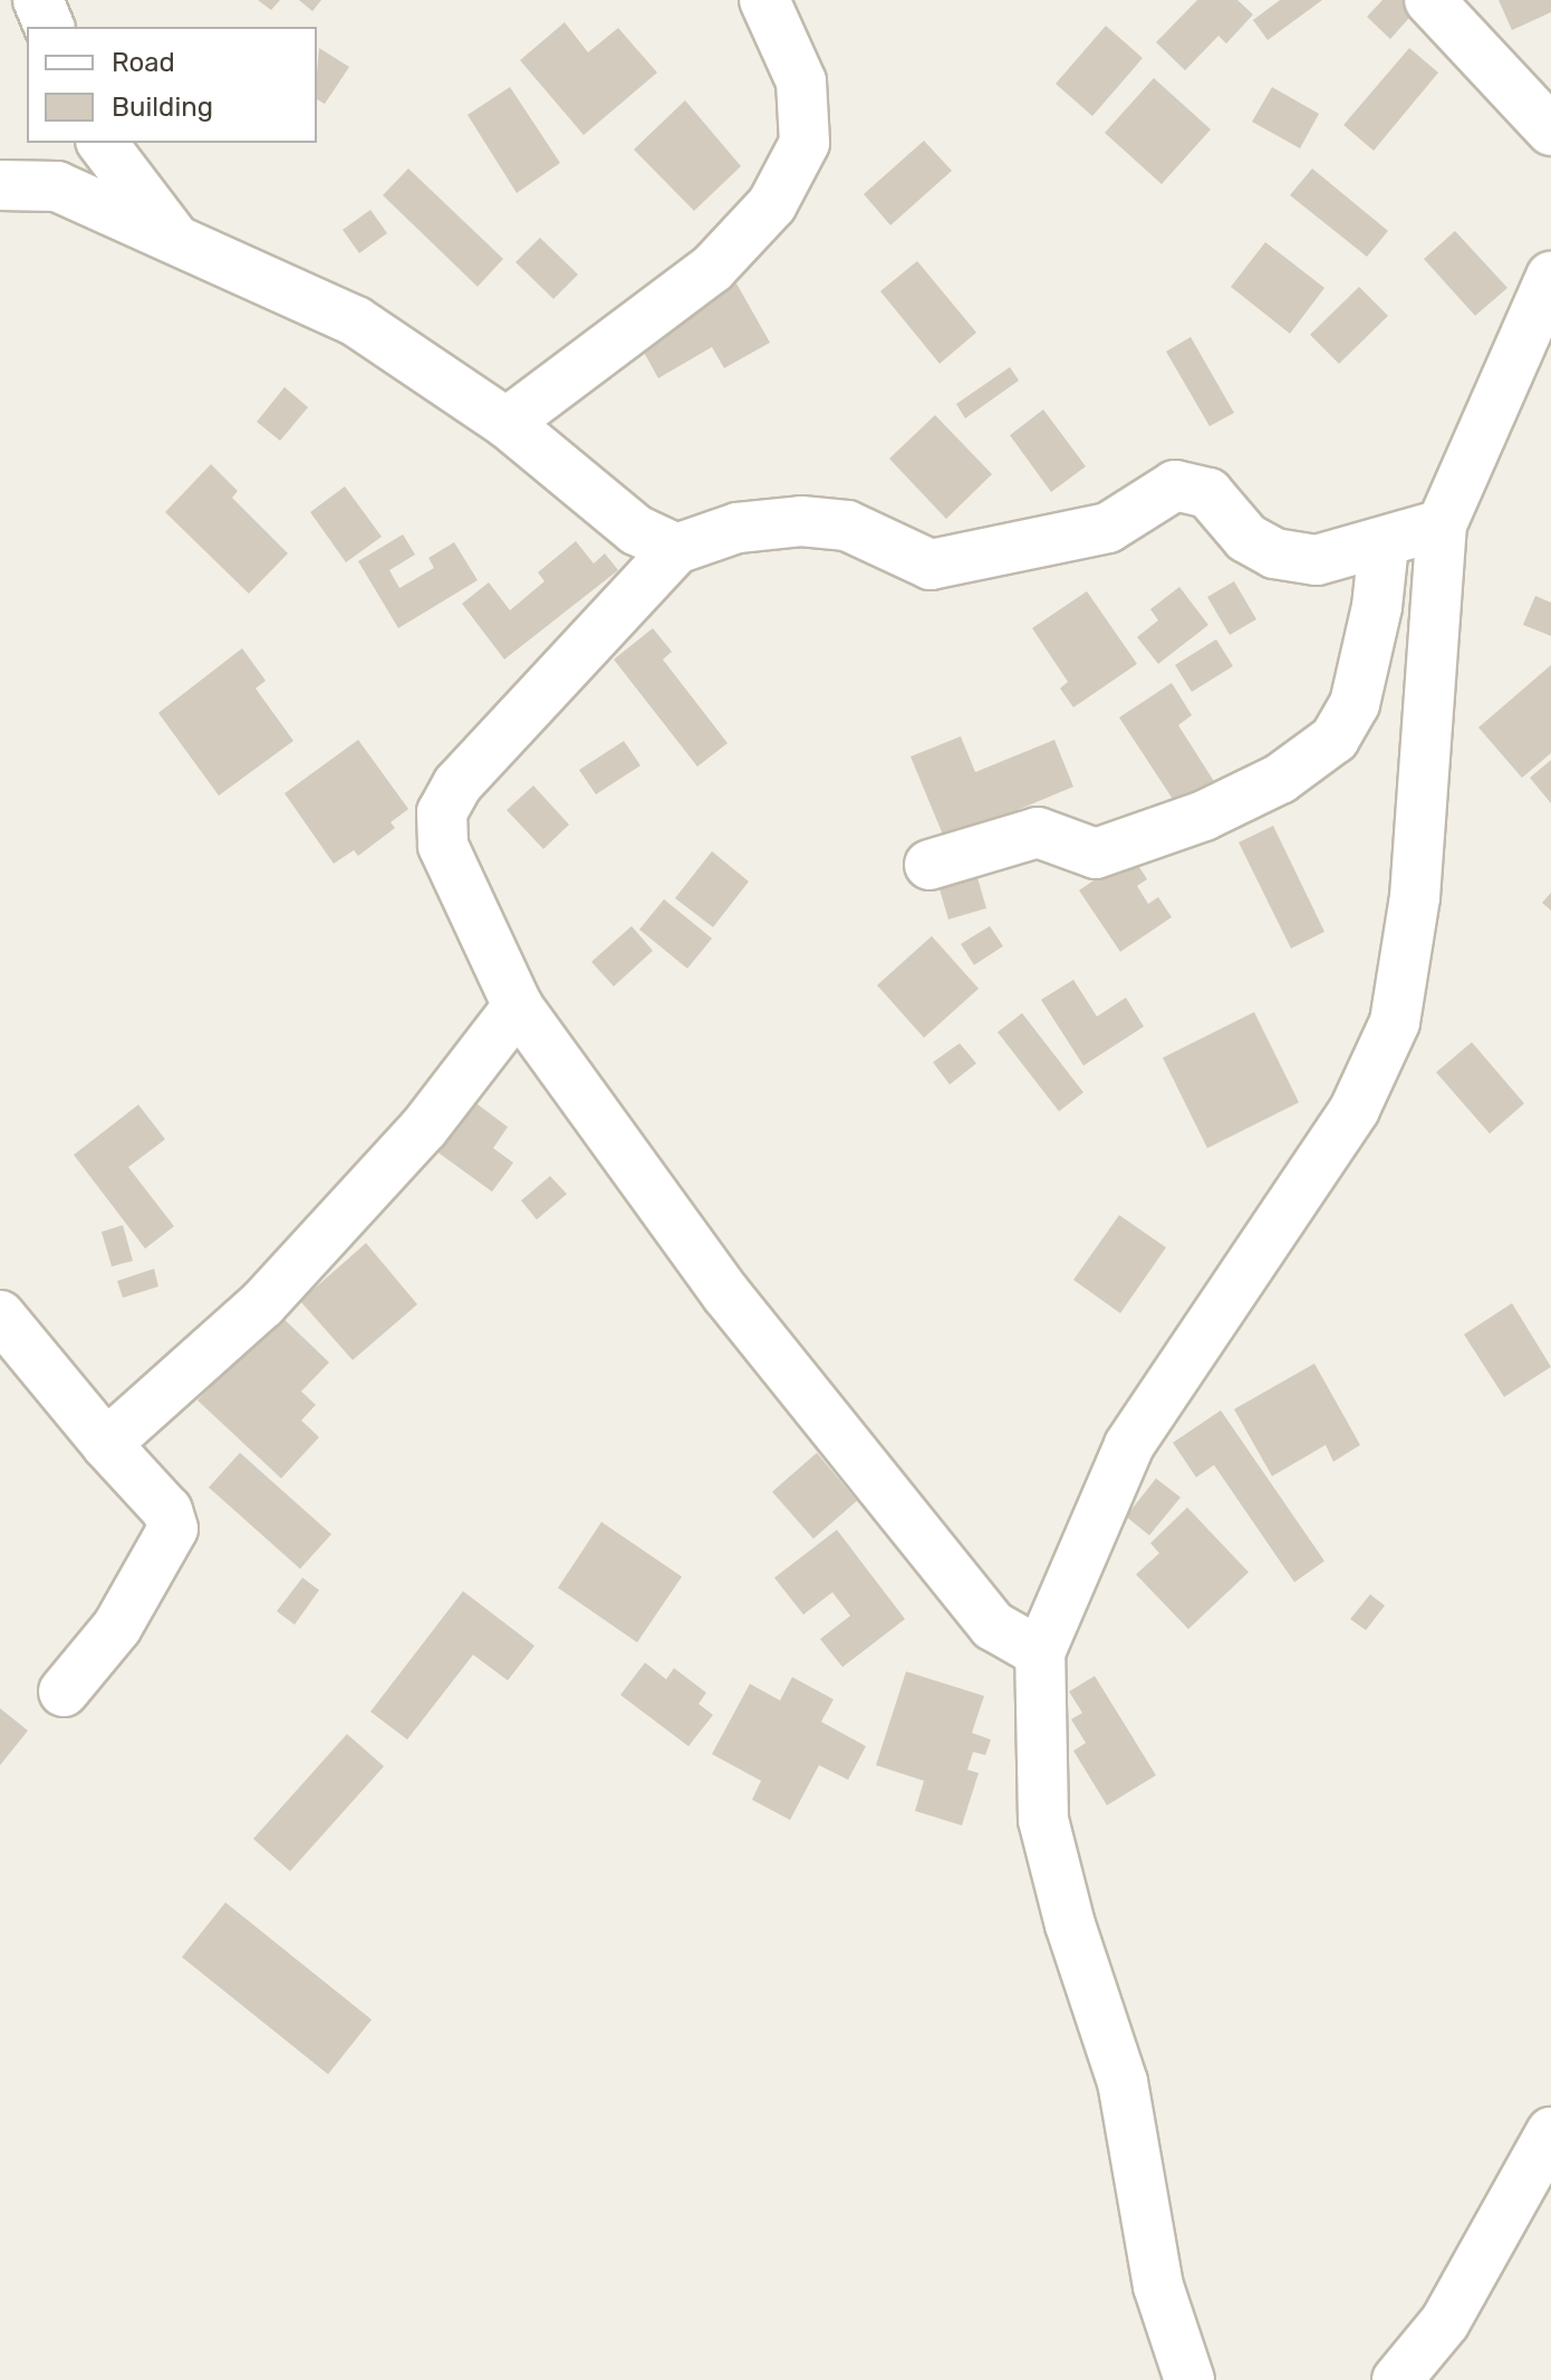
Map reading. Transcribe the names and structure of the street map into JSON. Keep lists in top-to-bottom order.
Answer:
{
  "legend": ["Road", "Building"]
}
